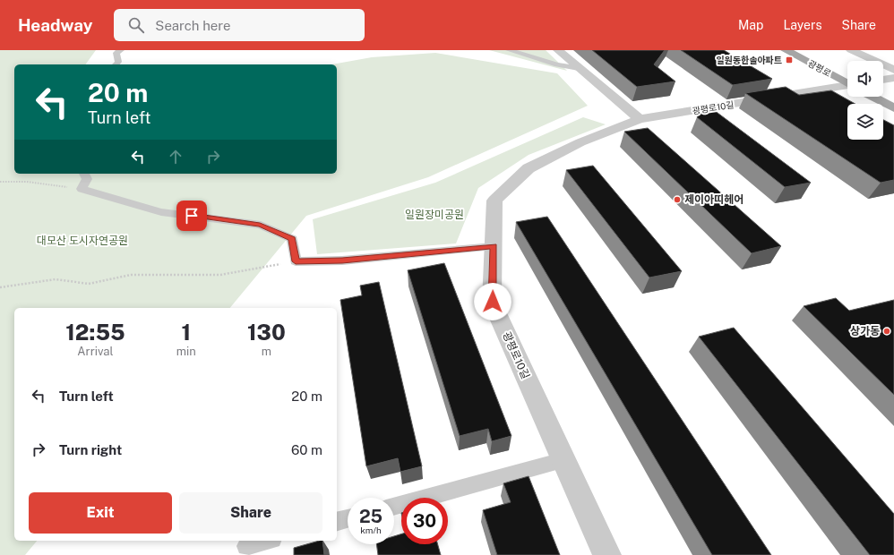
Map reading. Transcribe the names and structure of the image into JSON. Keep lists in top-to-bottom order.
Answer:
{
  "streets": {
    "main road": ["광평로"],
    "street": ["광평로10길"]
  },
  "parks": ["일원장미공원", "대모산 도시자연공원"],
  "places": {
    "transit": ["일원동한솔아파트"],
    "other": ["제이아띠헤어", "상가동"]
  },
  "page": {
    "header": "Headway",
    "search": "Search here",
    "nav": ["Map", "Layers", "Share"],
    "turn": ["20 m", "Turn left"],
    "eta": [
      "12:55",
      "Arrival",
      "1",
      "min",
      "130",
      "m"
    ],
    "list": [
      {
        "name": "Turn left",
        "value": "20 m"
      },
      {
        "name": "Turn right",
        "value": "60 m"
      }
    ],
    "buttons": ["Exit", "Share"],
    "speed": "25 km/h",
    "limit": "30"
  }
}
